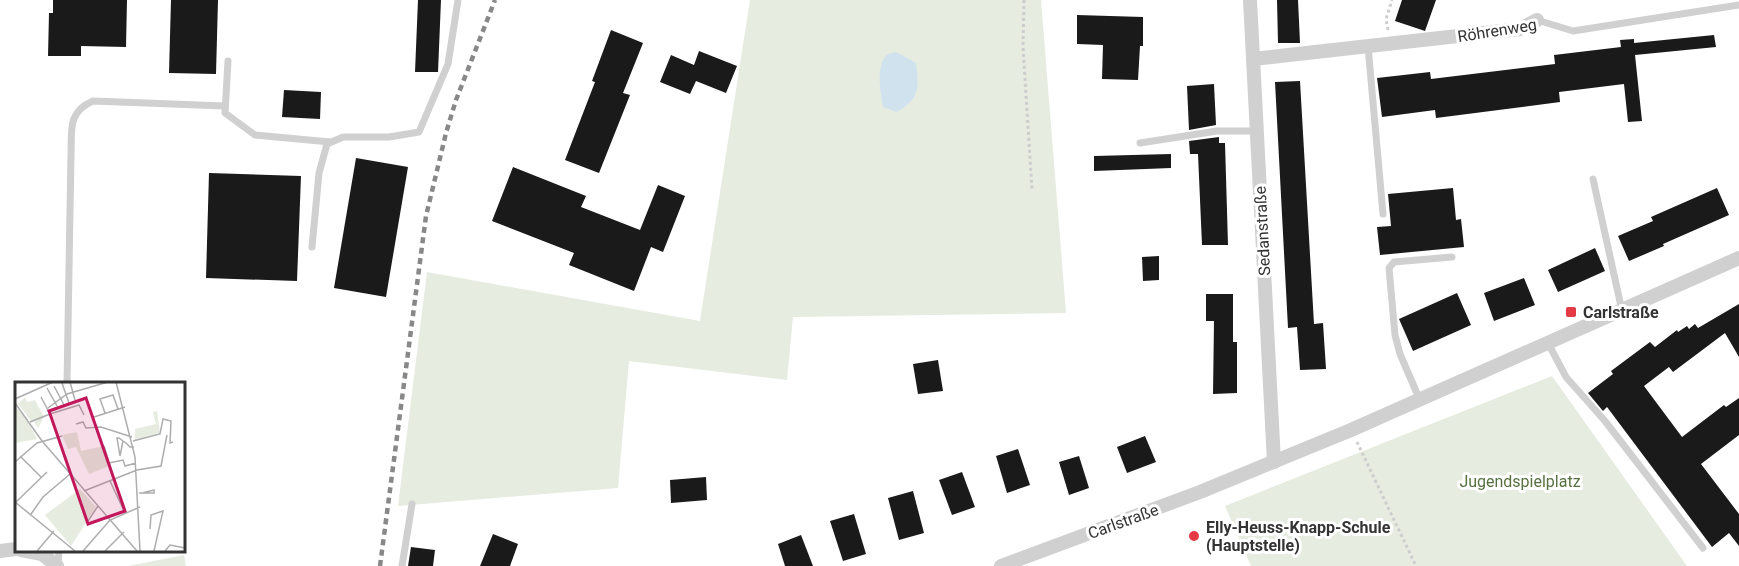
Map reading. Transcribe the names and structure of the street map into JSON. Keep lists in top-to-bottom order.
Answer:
{
  "streets": {
    "street": ["Röhrenweg", "Sedanstraße", "Carlstraße"]
  },
  "crossings": [
    ["Röhrenweg", "Sedanstraße"],
    ["Sedanstraße", "Carlstraße"]
  ],
  "parks": ["Jugendspielplatz"],
  "places": {
    "transit": ["Carlstraße"],
    "other": ["Elly-Heuss-Knapp-Schule (Hauptstelle)"]
  }
}
